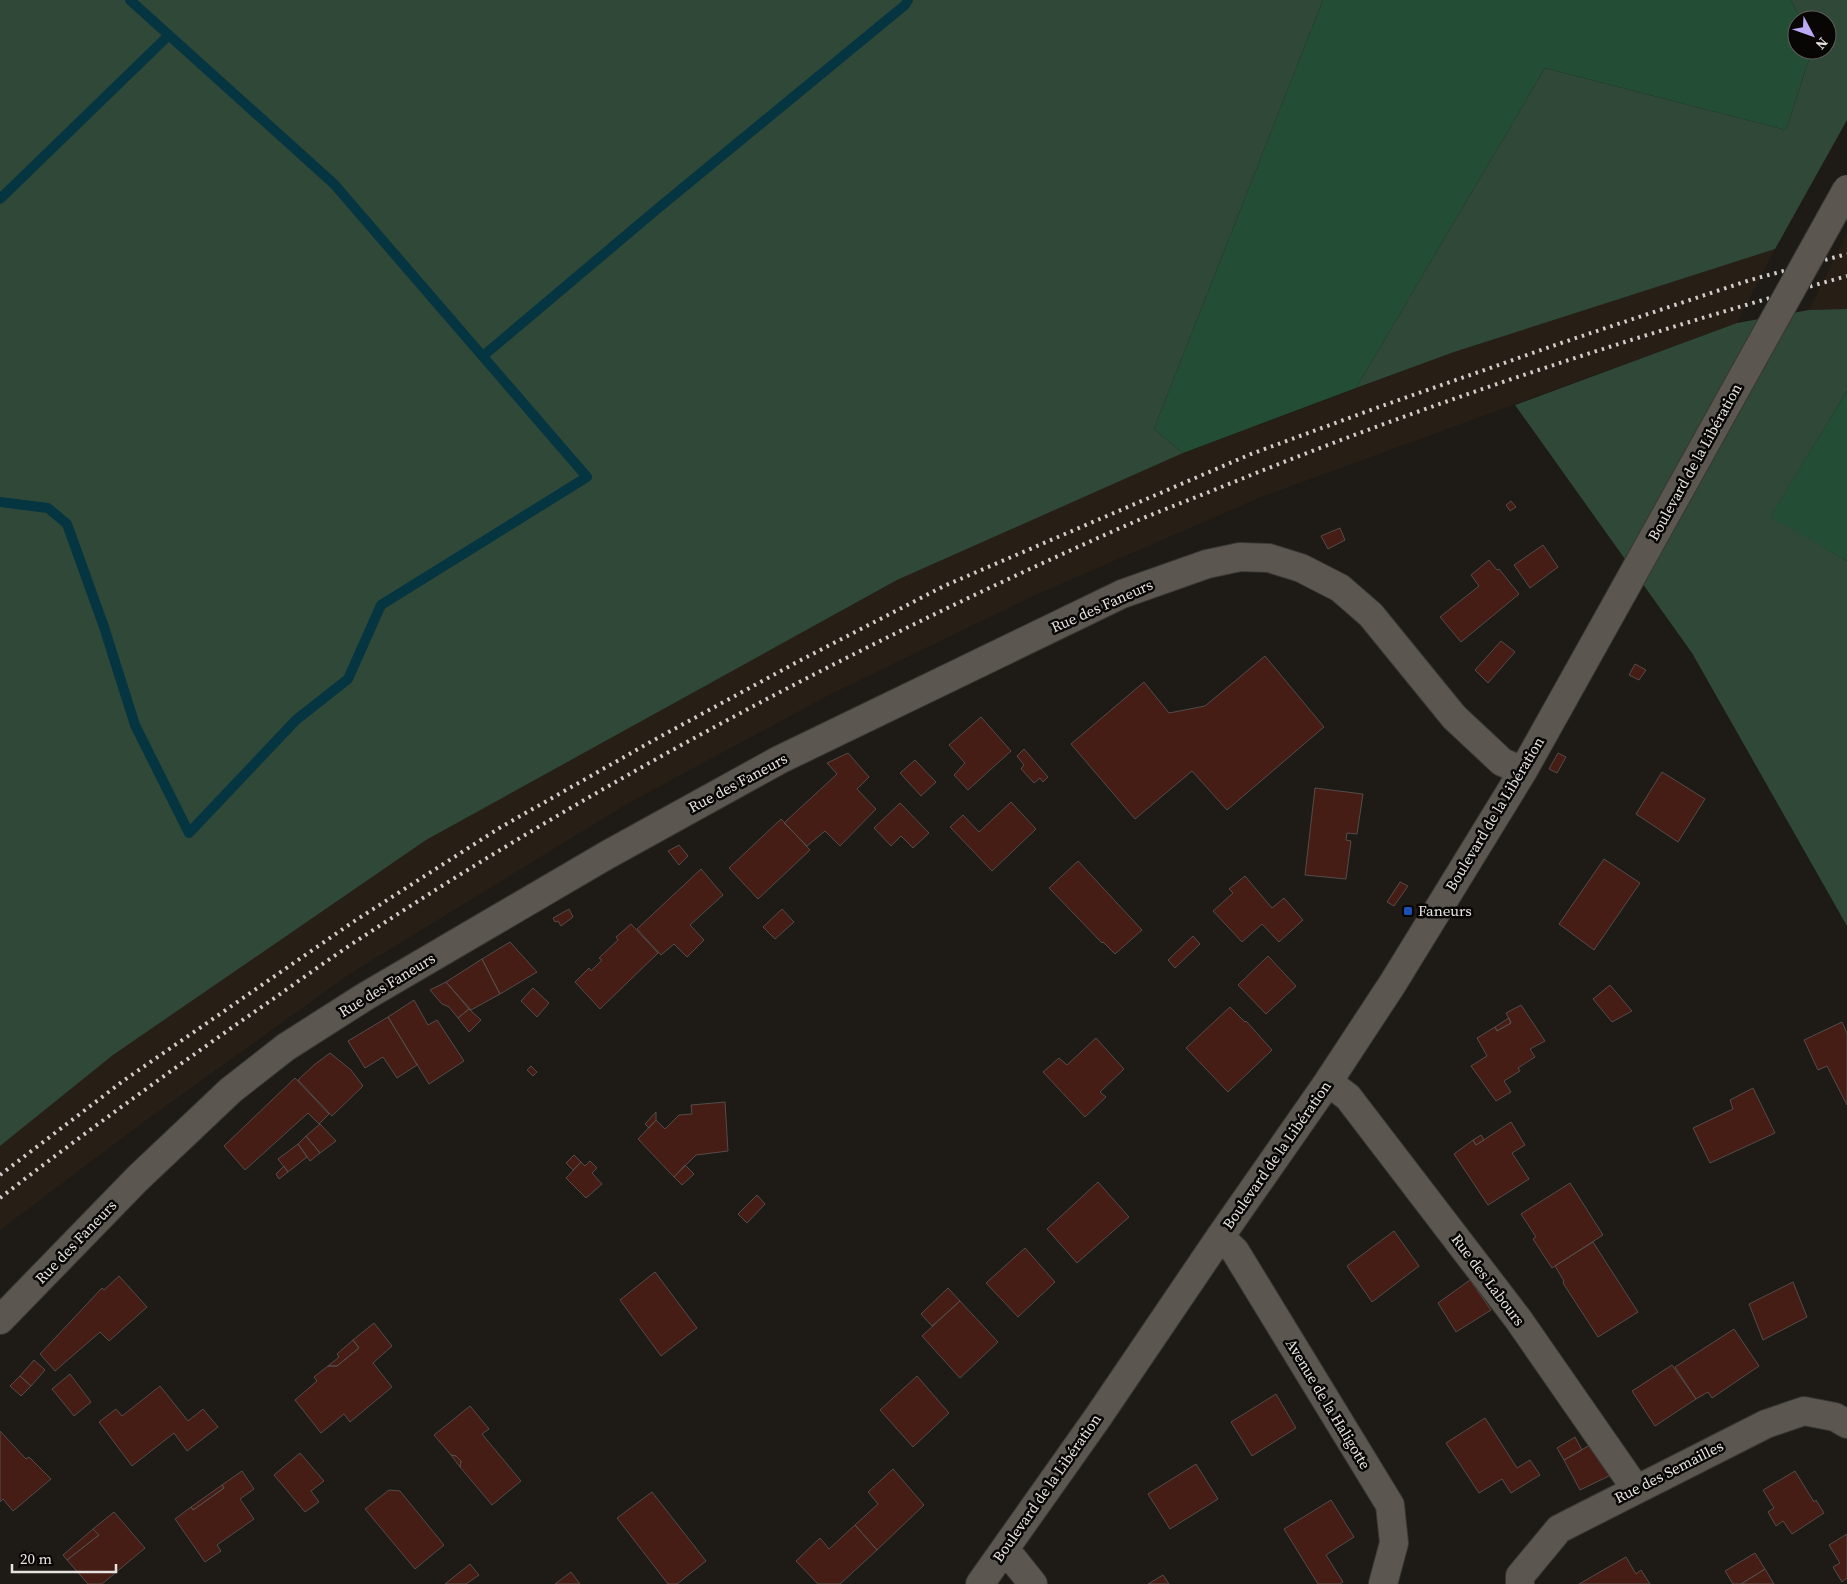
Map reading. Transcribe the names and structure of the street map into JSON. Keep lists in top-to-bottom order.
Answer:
{
  "streets": {
    "street": [
      "Boulevard de la Libération",
      "Rue des Faneurs",
      "Rue des Labours",
      "Avenue de la Haligotte",
      "Rue des Semailles"
    ]
  },
  "crossings": [
    ["Boulevard de la Libération", "Rue des Faneurs"],
    ["Boulevard de la Libération", "Rue des Labours"],
    ["Boulevard de la Libération", "Avenue de la Haligotte"],
    ["Rue des Labours", "Rue des Semailles"]
  ],
  "places": {
    "transit": ["Faneurs"]
  },
  "scale_bar": "20 m",
  "north": "bottom right"
}
